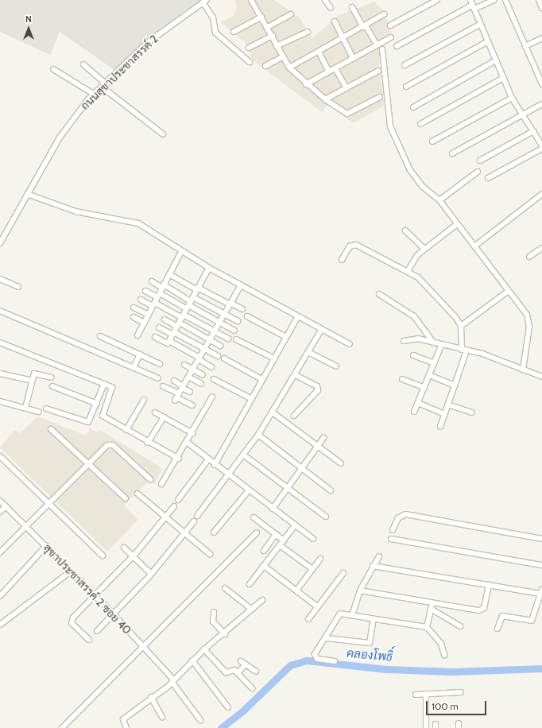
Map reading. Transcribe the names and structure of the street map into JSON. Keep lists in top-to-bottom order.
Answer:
{
  "streets": {
    "street": ["ถนนสุขาประชาสรรค์ 2", "สุขาประชาสรรค์ 2 ซอย 40"]
  },
  "water": ["คลองโพธิ์"],
  "scale_bar": "100 m",
  "north": "top"
}
